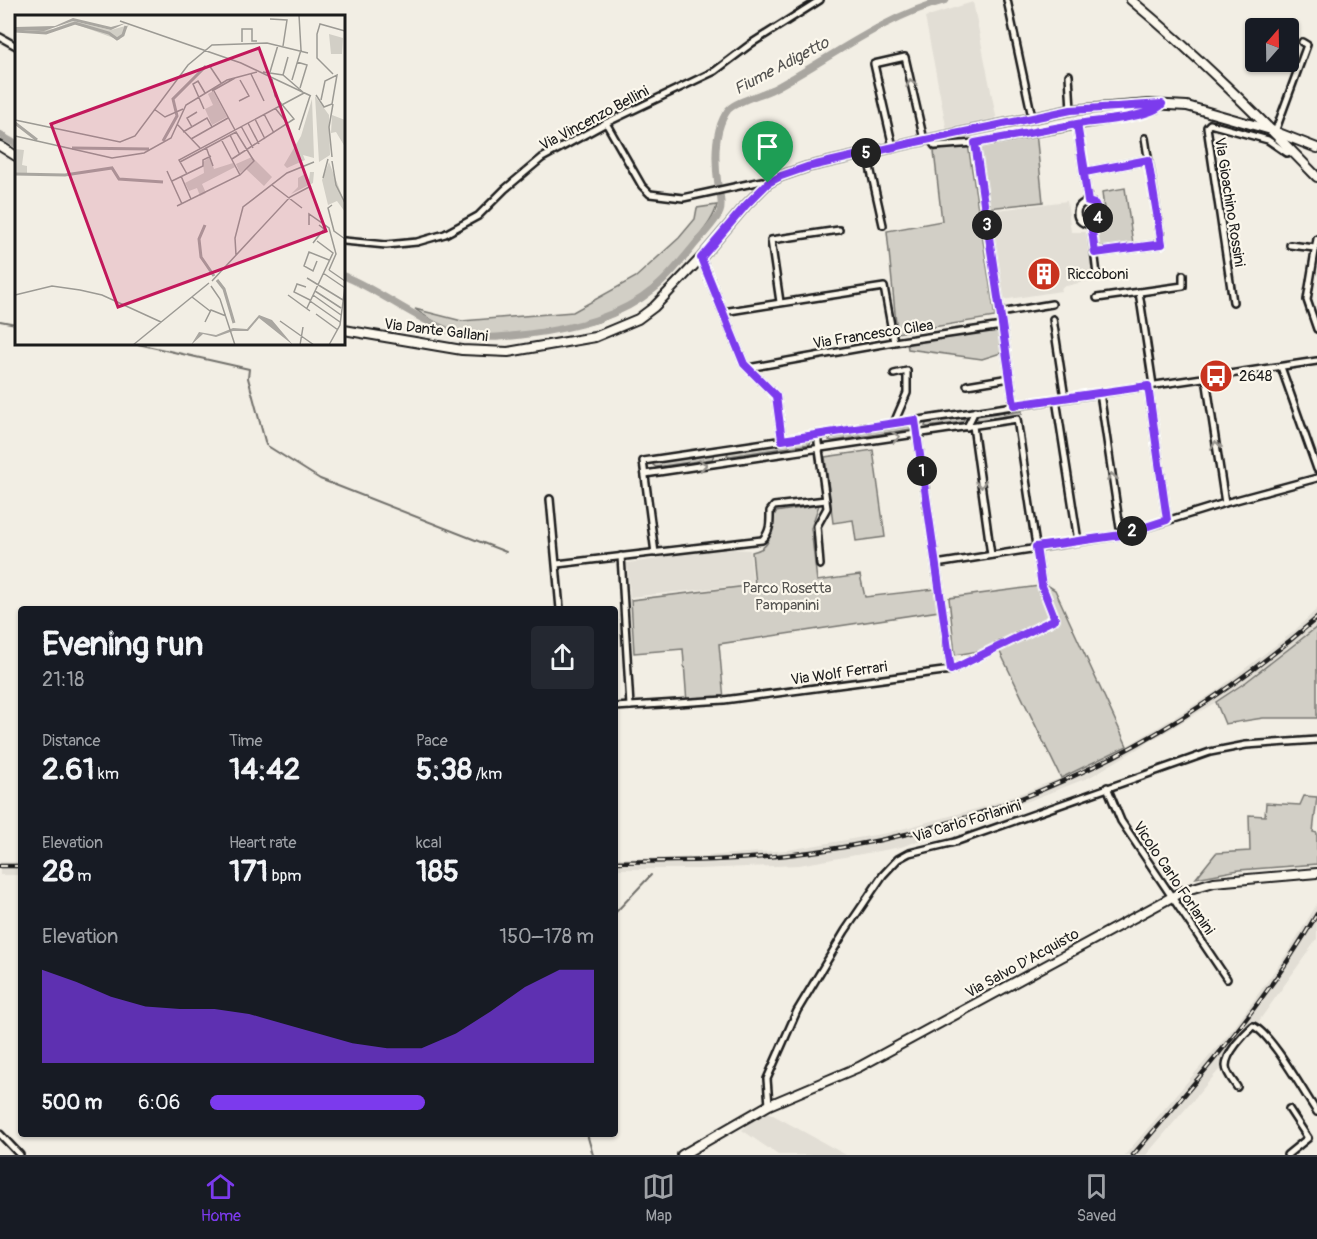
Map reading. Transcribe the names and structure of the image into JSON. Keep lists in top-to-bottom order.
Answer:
{
  "streets": {
    "street": [
      "Via Vincenzo Bellini",
      "Via Gioachino Rossini",
      "Via Dante Gallani",
      "Via Francesco Cilea",
      "Via Wolf Ferrari",
      "Via Carlo Forlanini",
      "Vicolo Carlo Forlanini",
      "Via Salvo D'Acquisto"
    ]
  },
  "crossings": [
    ["Via Carlo Forlanini", "Vicolo Carlo Forlanini"],
    ["Via Carlo Forlanini", "Via Salvo D'Acquisto"],
    ["Vicolo Carlo Forlanini", "Via Salvo D'Acquisto"]
  ],
  "water": ["Fiume Adigetto"],
  "parks": ["Parco Rosetta Pampanini"],
  "places": {
    "building": ["Riccoboni"],
    "bus stop": ["2648"]
  },
  "north": "top",
  "page": {
    "pins": [
      "5",
      "4",
      "3",
      "1",
      "2"
    ],
    "heading": ["Evening run", "21:18"],
    "stats": [
      ["Distance", "2.61 km"],
      ["Time", "14:42"],
      ["Pace", "5:38 /km"],
      ["Elevation", "28 m"],
      ["Heart rate", "171 bpm"],
      ["kcal", "185"]
    ],
    "chart": ["Elevation", "150–178 m"],
    "list": [
      {
        "name": "500 m",
        "note": "6:06"
      }
    ],
    "tabs": ["Home", "Map", "Saved"]
  }
}
